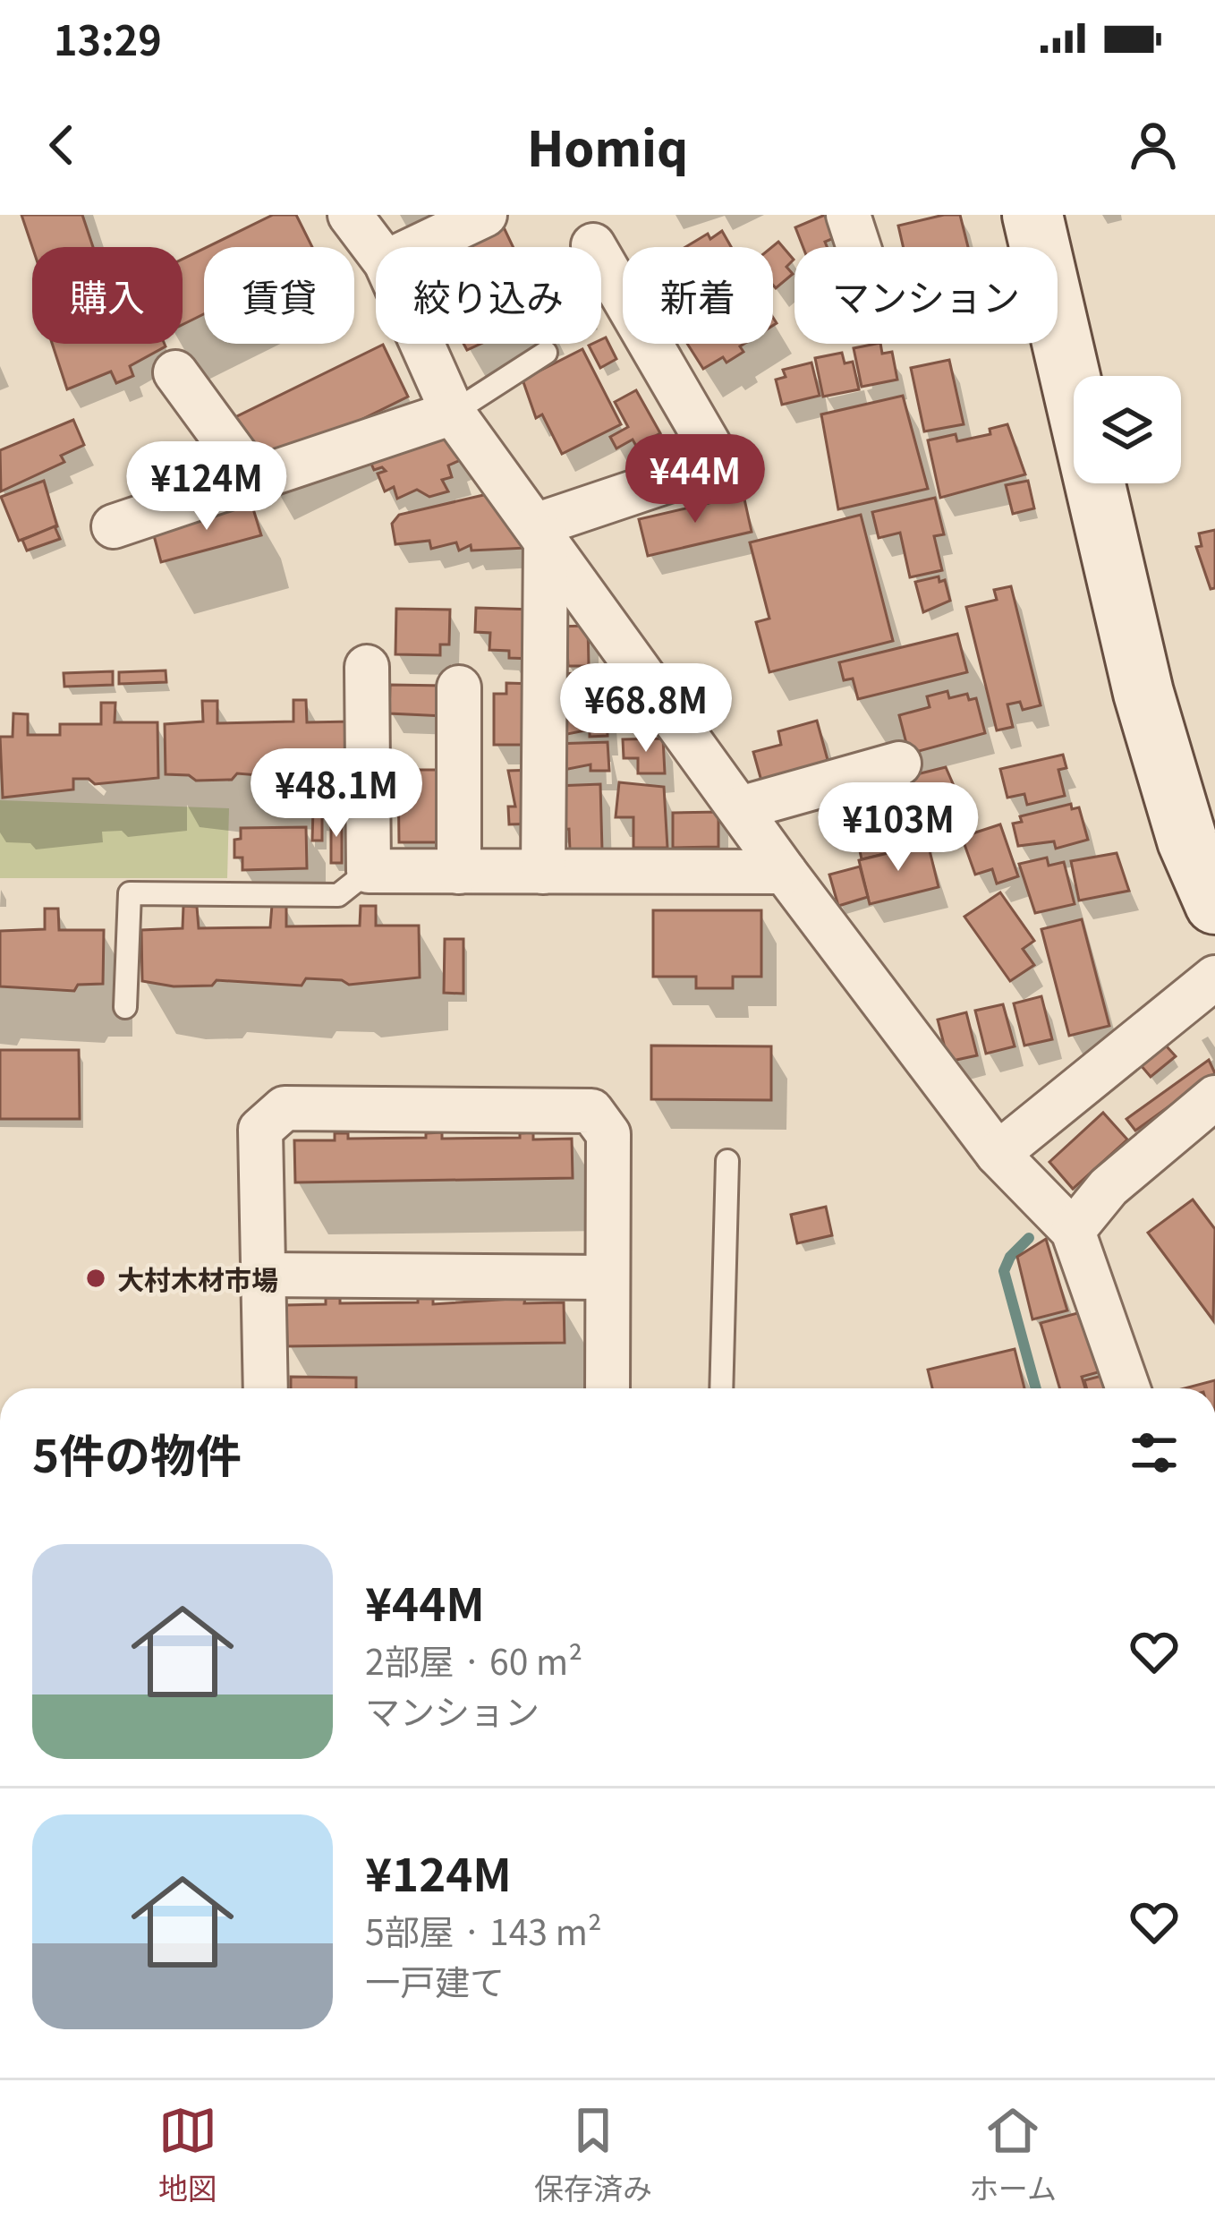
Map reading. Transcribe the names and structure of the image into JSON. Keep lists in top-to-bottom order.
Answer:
{
  "places": ["大村木材市場"],
  "page": {
    "status": "13:29",
    "header": "Homiq",
    "chip": [
      "購入",
      "賃貸",
      "絞り込み",
      "新着",
      "マンション"
    ],
    "price": [
      "¥44M",
      "¥124M",
      "¥68.8M",
      "¥48.1M",
      "¥103M"
    ],
    "heading": "5件の物件",
    "list": [
      {
        "name": "¥44M",
        "note": "2部屋 · 60 m² · マンション"
      },
      {
        "name": "¥124M",
        "note": "5部屋 · 143 m² · 一戸建て"
      }
    ],
    "tabs": ["地図", "保存済み", "ホーム"]
  }
}
